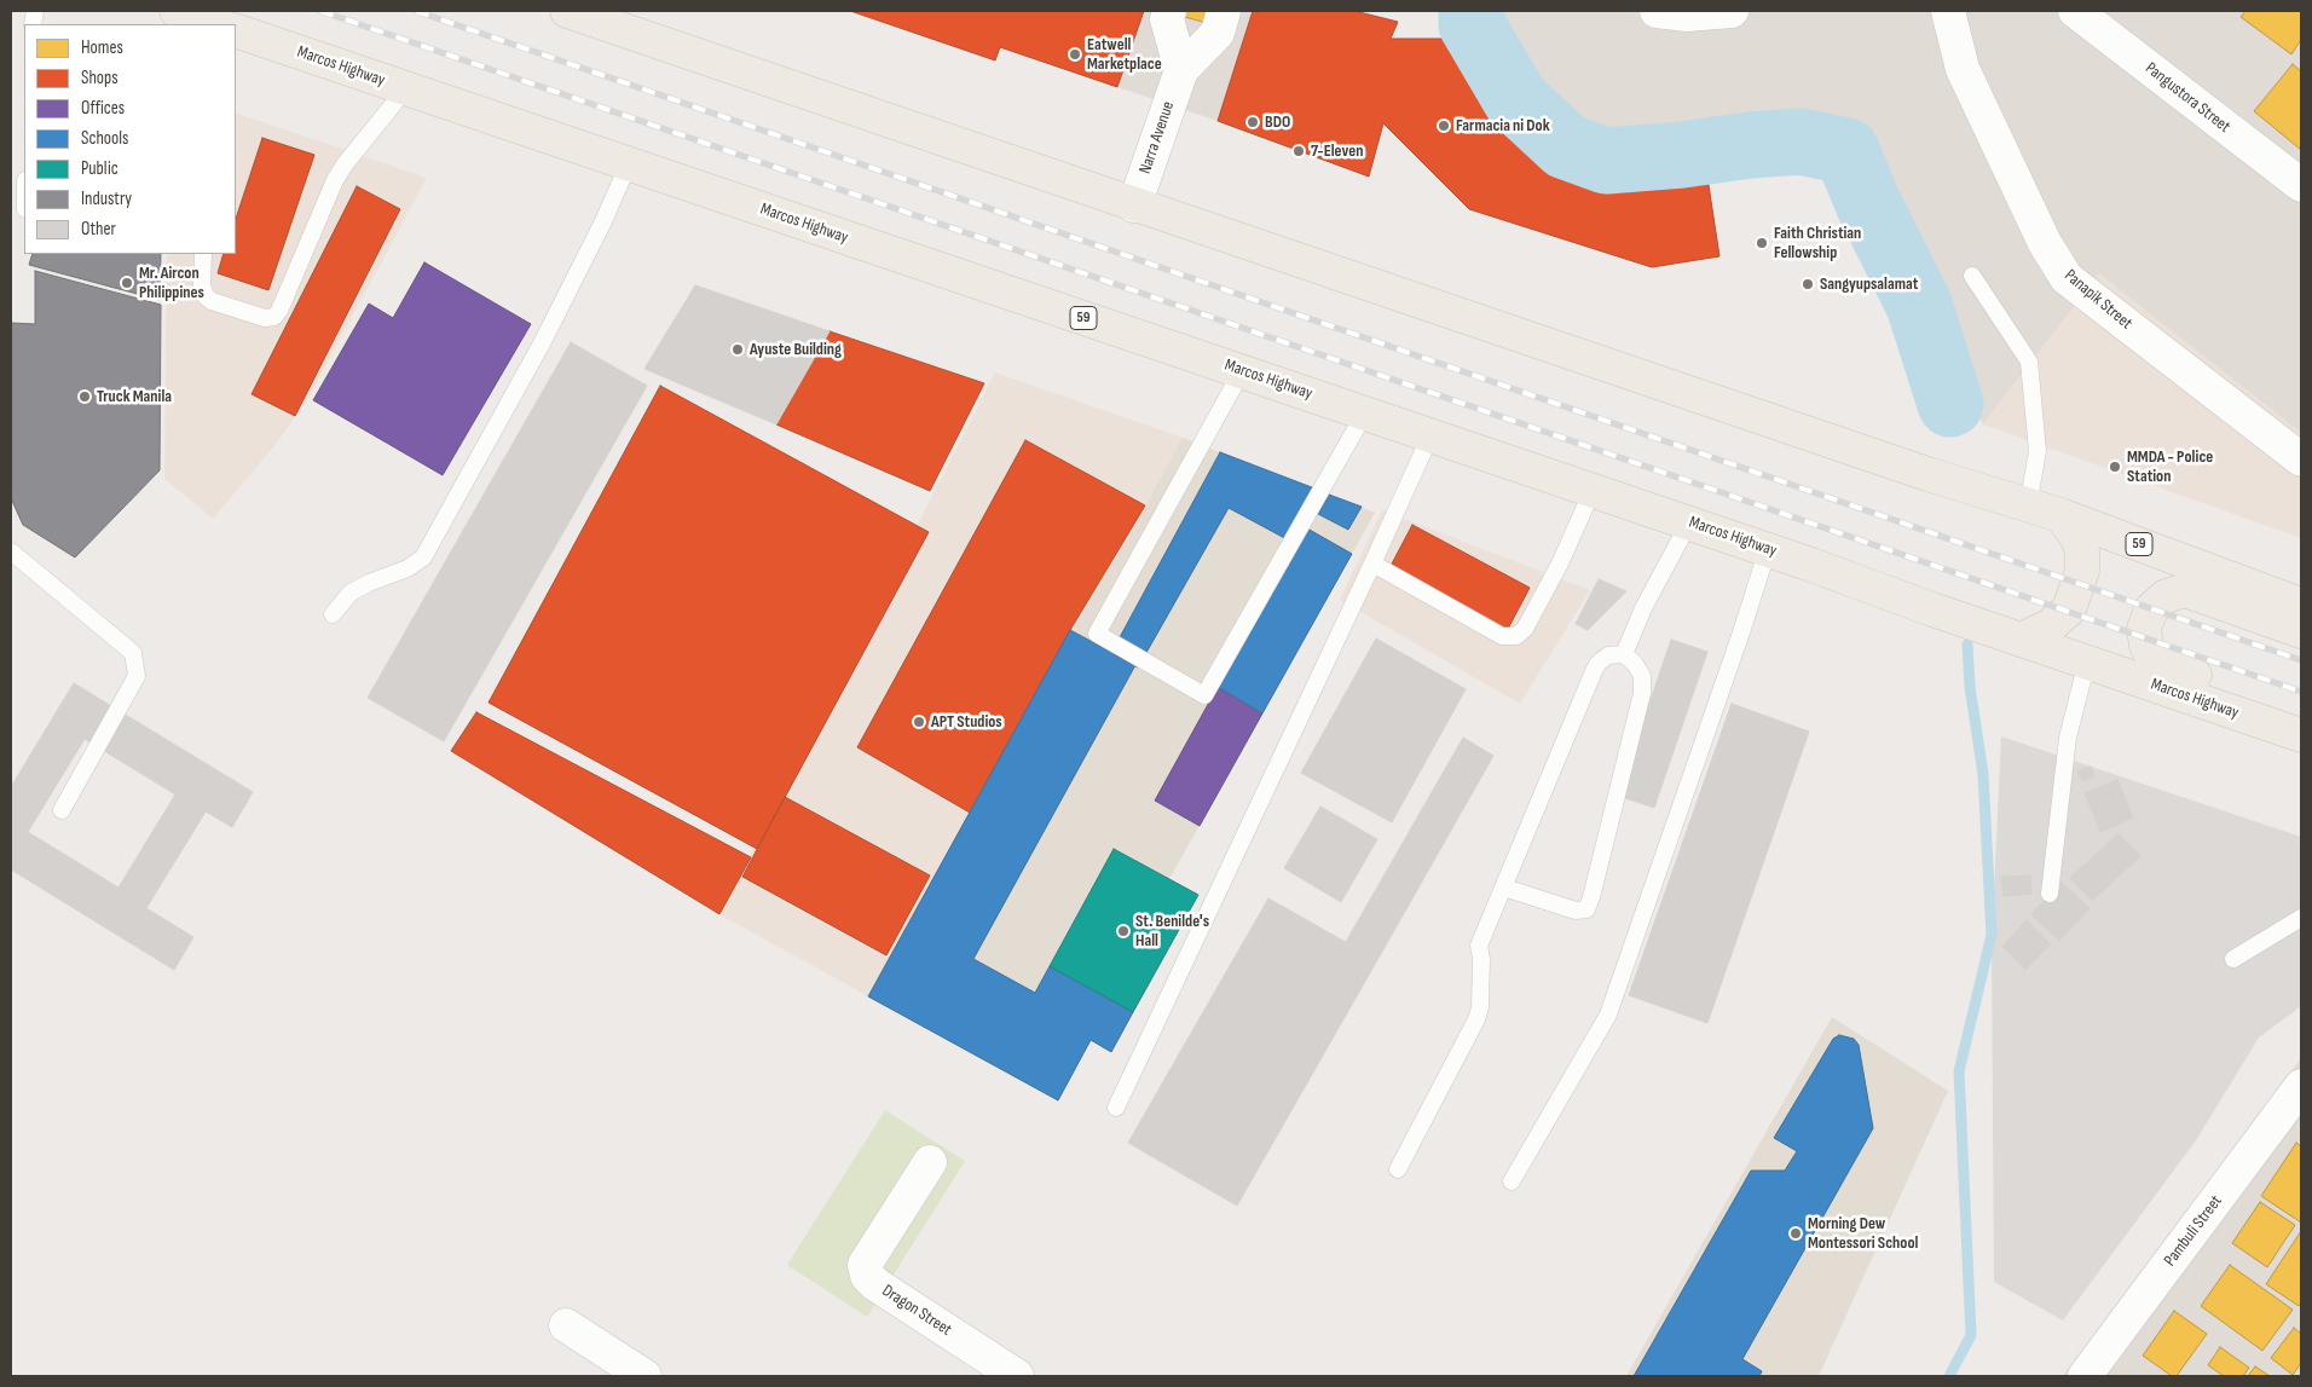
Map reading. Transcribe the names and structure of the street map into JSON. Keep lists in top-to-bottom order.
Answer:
{
  "streets": {
    "main road": ["Marcos Highway", "59"],
    "street": [
      "Pangustora Street",
      "Narra Avenue",
      "Panapik Street",
      "Pambuli Street",
      "Dragon Street"
    ]
  },
  "crossings": [
    ["Narra Avenue", "59"]
  ],
  "places": [
    "Eatwell Marketplace",
    "BDO",
    "Farmacia ni Dok",
    "7-Eleven",
    "Faith Christian Fellowship",
    "Mr. Aircon Philippines",
    "Sangyupsalamat",
    "Ayuste Building",
    "Truck Manila",
    "MMDA - Police Station",
    "APT Studios",
    "St. Benilde's Hall",
    "Morning Dew Montessori School"
  ],
  "legend": [
    "Homes",
    "Shops",
    "Offices",
    "Schools",
    "Public",
    "Industry",
    "Other"
  ]
}
